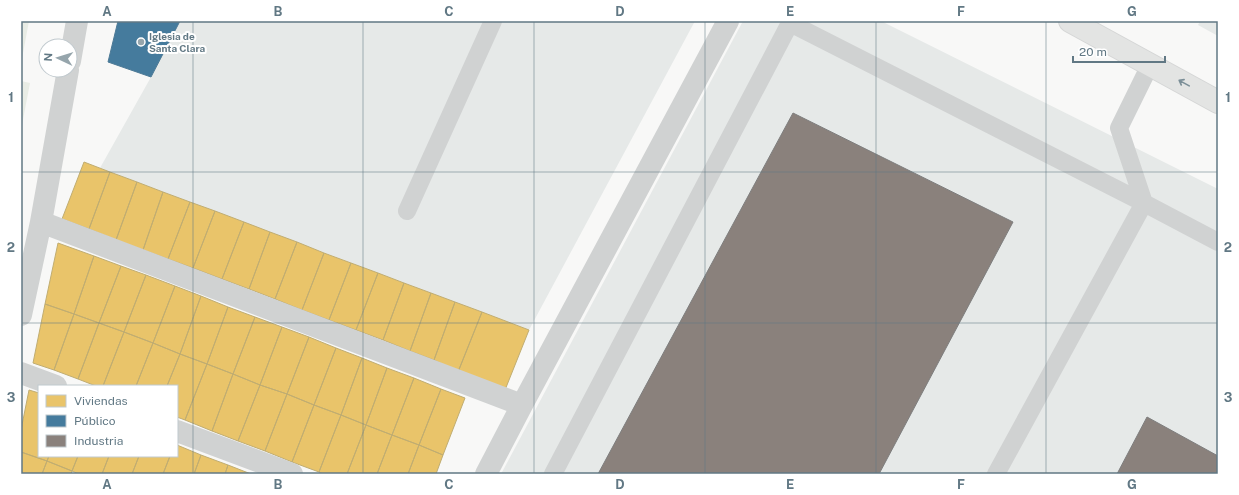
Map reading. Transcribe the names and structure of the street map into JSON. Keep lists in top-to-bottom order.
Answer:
{
  "places": ["Iglesia de Santa Clara"],
  "legend": ["Viviendas", "Público", "Industria"],
  "scale_bar": "20 m",
  "north": "left",
  "grid": {
    "columns": [
      "A",
      "B",
      "C",
      "D",
      "E",
      "F",
      "G"
    ],
    "rows": ["1", "2", "3"]
  }
}
